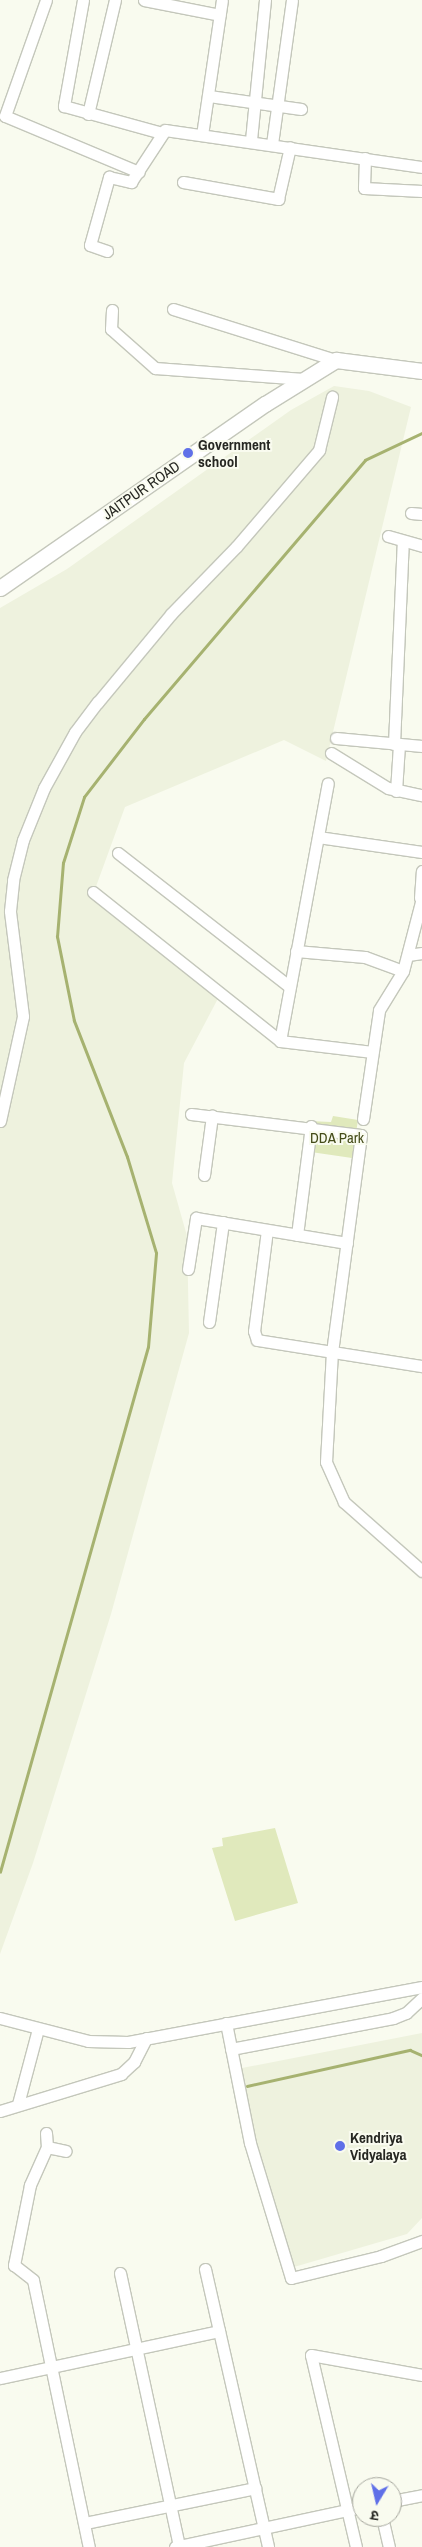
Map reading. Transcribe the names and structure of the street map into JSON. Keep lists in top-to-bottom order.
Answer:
{
  "streets": {
    "street": ["JAITPUR ROAD"]
  },
  "parks": ["DDA Park"],
  "places": ["Government school", "Kendriya Vidyalaya"],
  "north": "bottom"
}
